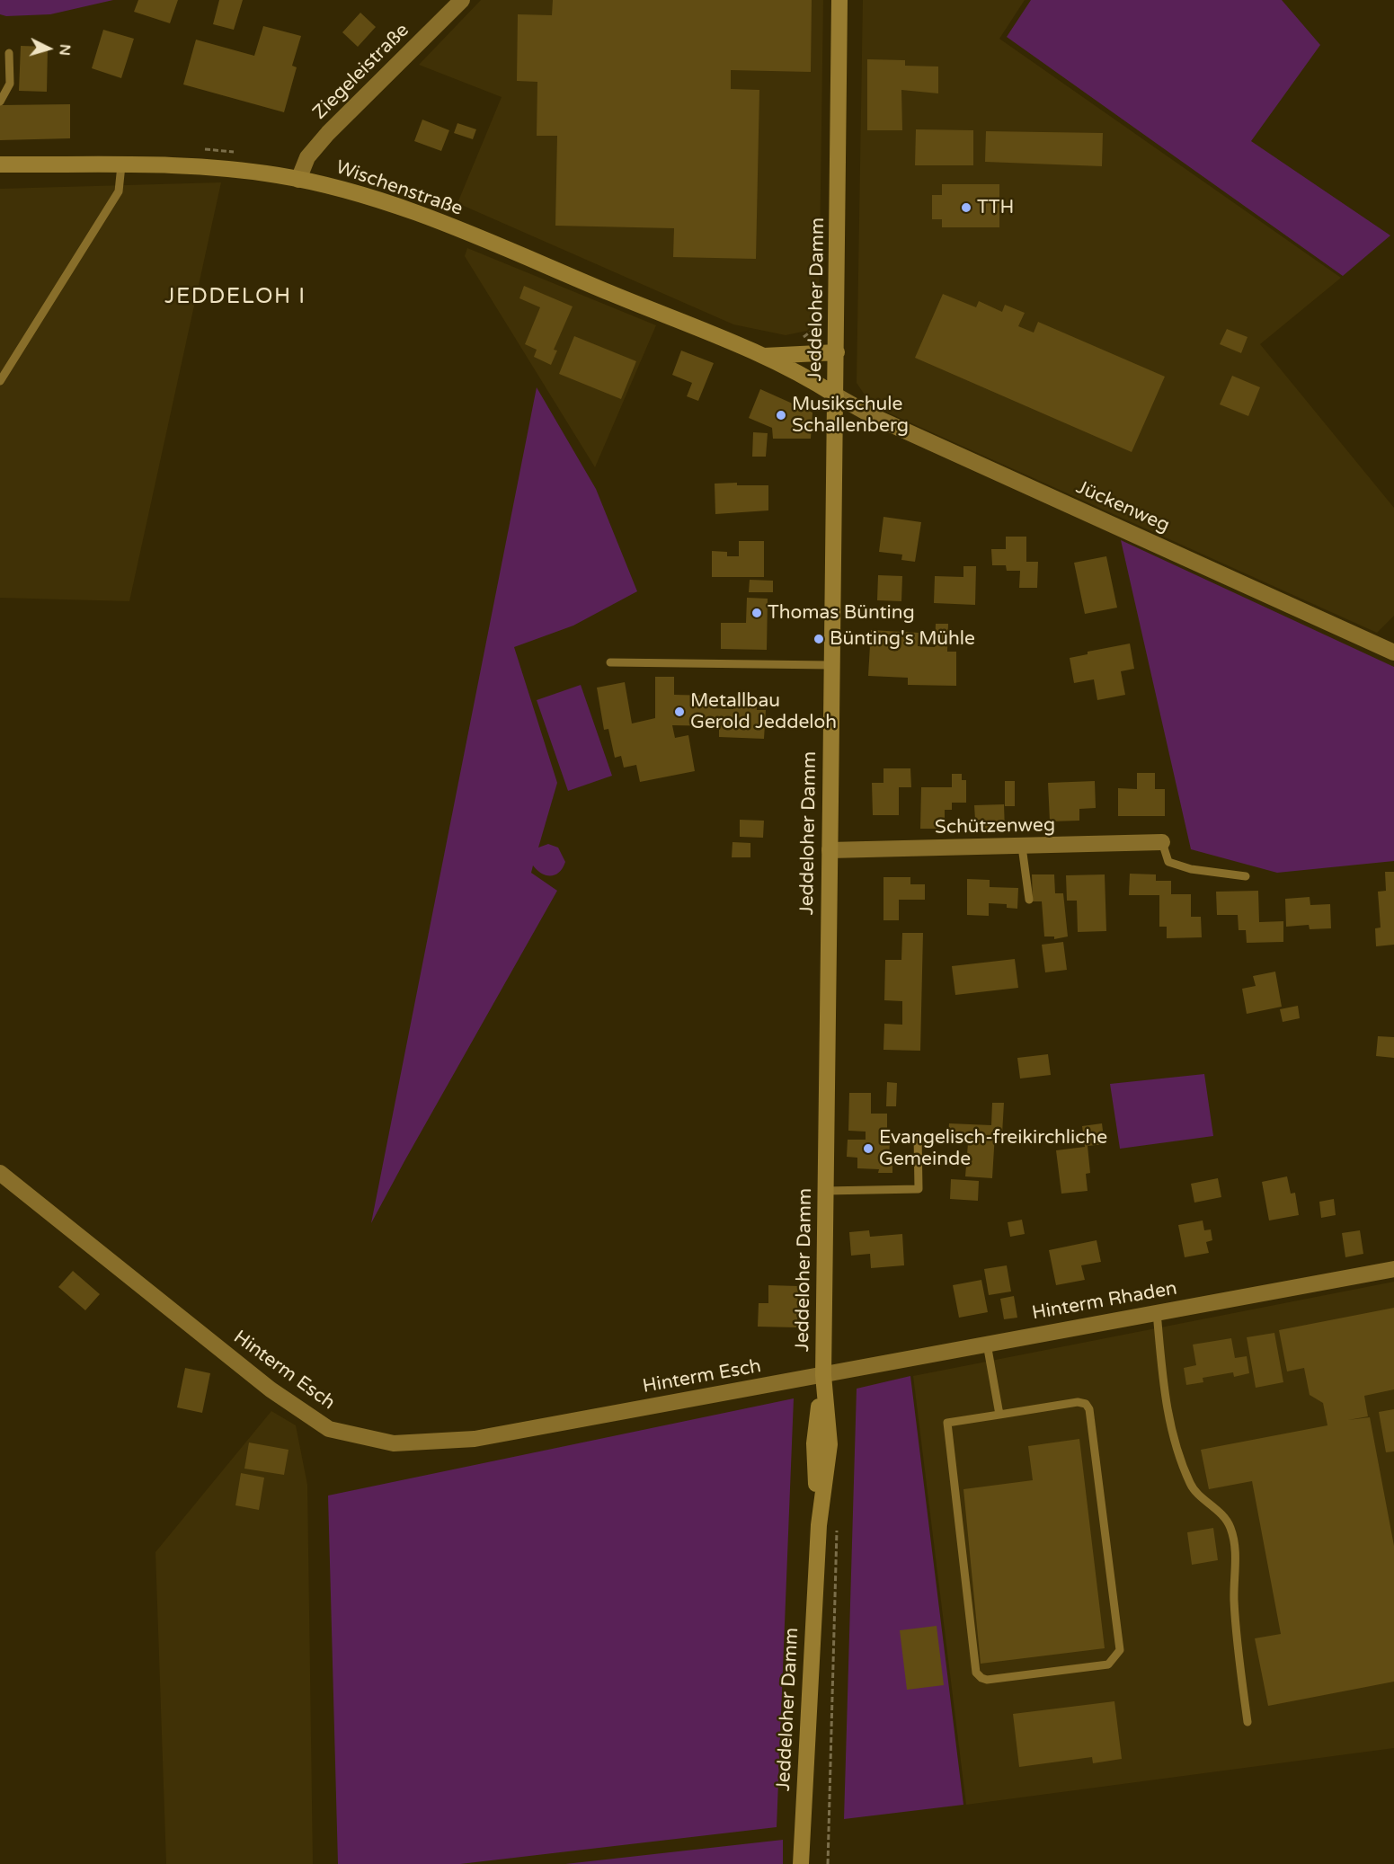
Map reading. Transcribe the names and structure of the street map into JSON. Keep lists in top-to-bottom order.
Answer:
{
  "streets": {
    "main road": ["Wischenstraße", "Jeddeloher Damm"],
    "street": [
      "Ziegeleistraße",
      "Jückenweg",
      "Schützenweg",
      "Hinterm Rhaden",
      "Hinterm Esch"
    ]
  },
  "crossings": [
    ["Ziegeleistraße", "Wischenstraße"],
    ["Wischenstraße", "Jeddeloher Damm"],
    ["Wischenstraße", "Jückenweg"],
    ["Jeddeloher Damm", "Jückenweg"],
    ["Jeddeloher Damm", "Schützenweg"],
    ["Jeddeloher Damm", "Hinterm Rhaden"],
    ["Jeddeloher Damm", "Hinterm Esch"],
    ["Hinterm Rhaden", "Hinterm Esch"]
  ],
  "districts": ["JEDDELOH I"],
  "places": [
    "TTH",
    "Musikschule Schallenberg",
    "Thomas Bünting",
    "Bünting's Mühle",
    "Metallbau Gerold Jeddeloh",
    "Evangelisch-freikirchliche Gemeinde"
  ],
  "north": "right"
}
